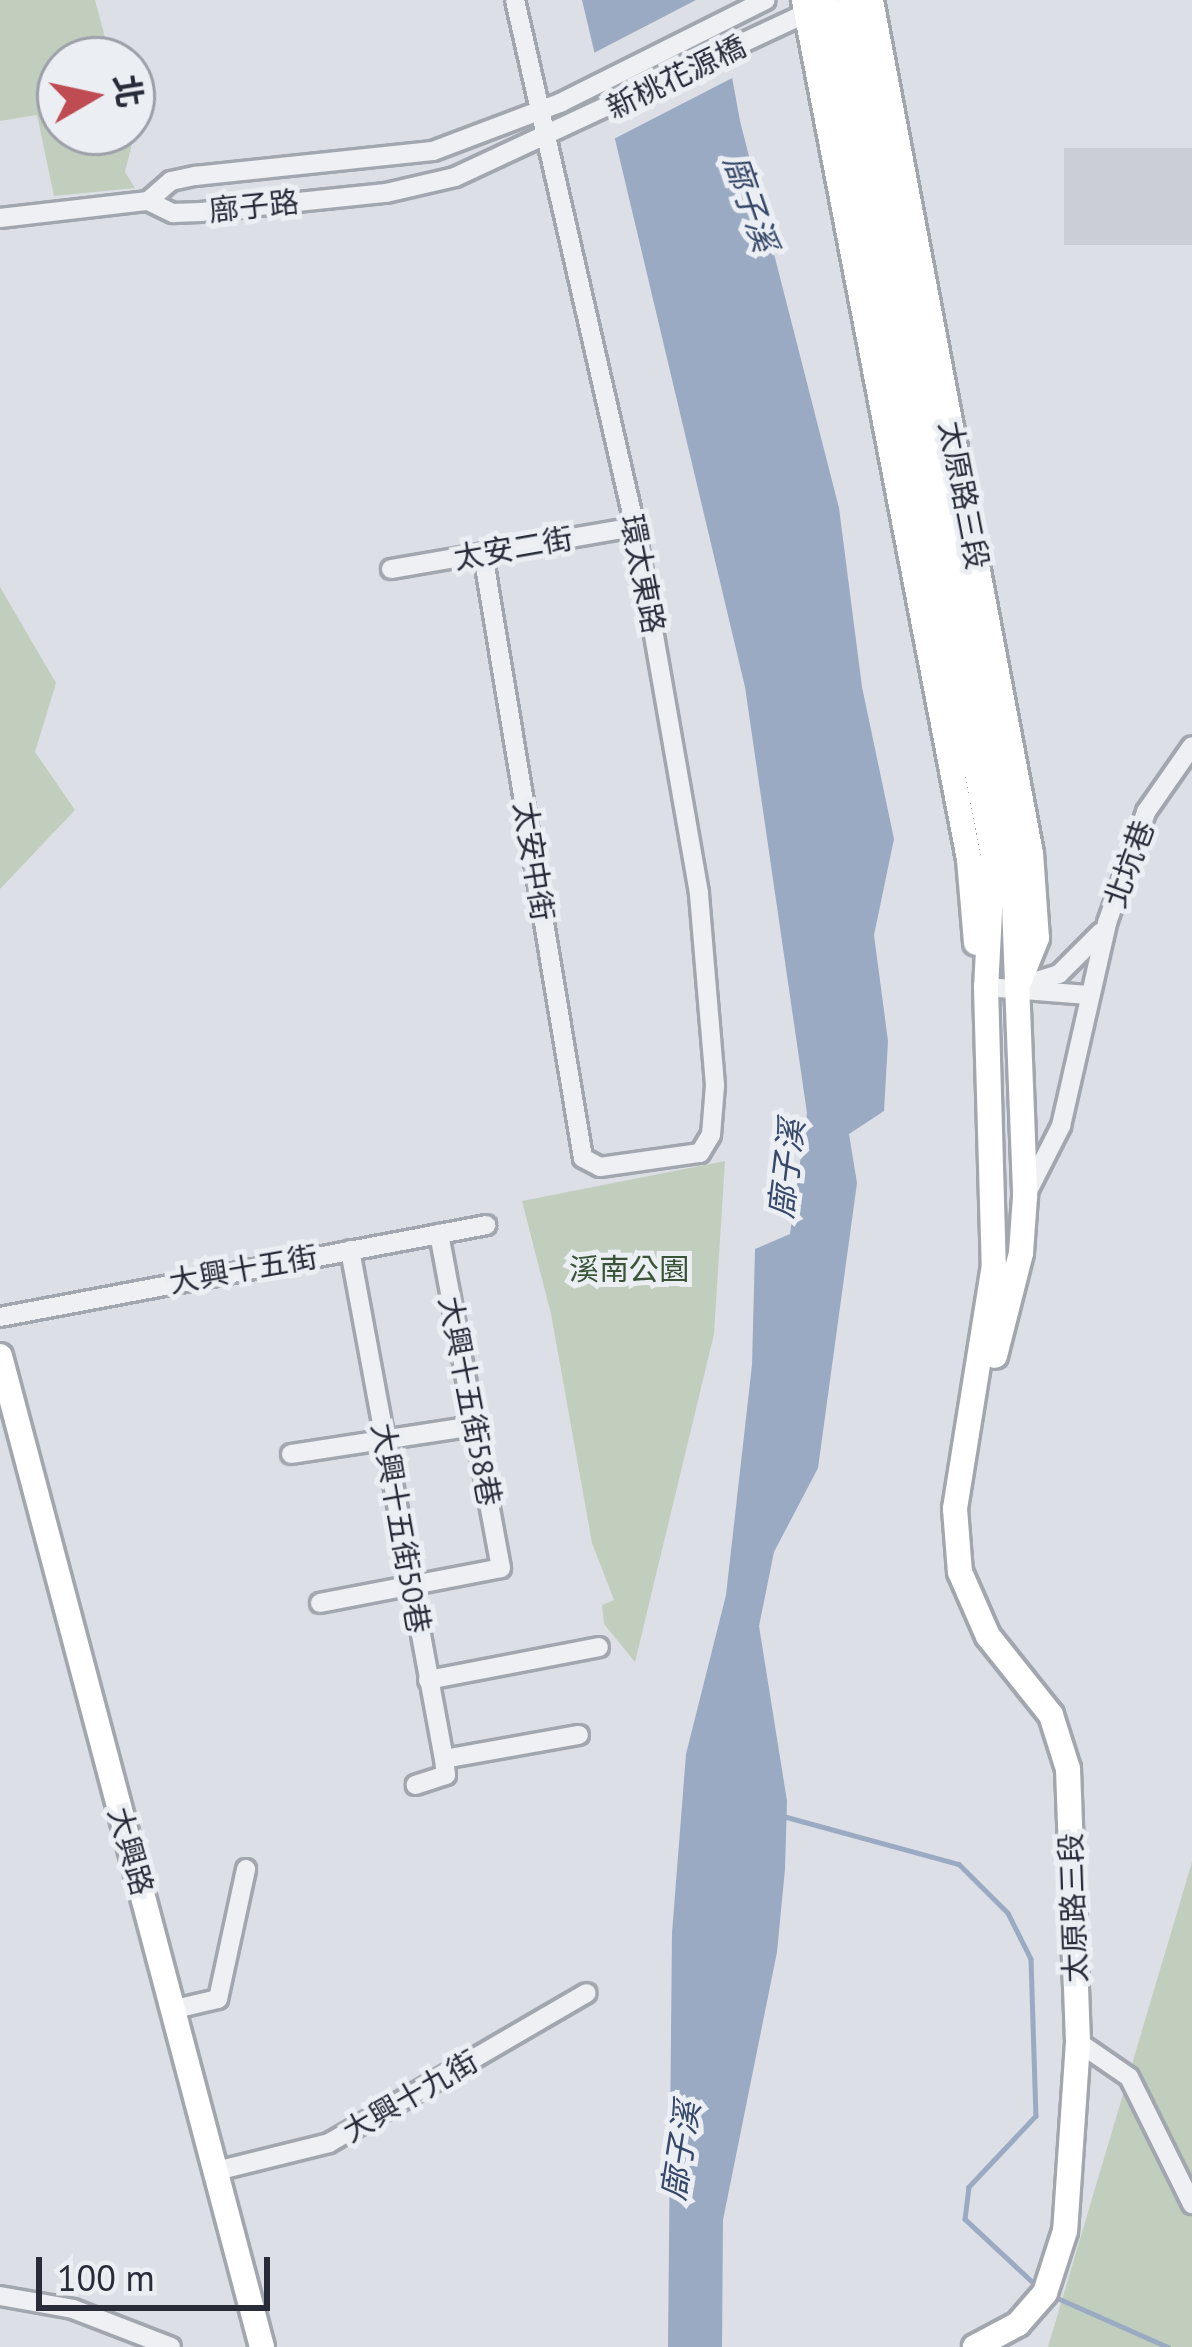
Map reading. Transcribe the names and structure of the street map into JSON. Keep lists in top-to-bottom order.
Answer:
{
  "streets": {
    "main road": ["太原路三段", "大興路"],
    "street": [
      "新桃花源橋",
      "廍子路",
      "太安二街",
      "環太東路",
      "太安中街",
      "北坑巷",
      "大興十五街",
      "大興十五街58巷",
      "大興十五街50巷",
      "大興十九街"
    ]
  },
  "crossings": [
    ["新桃花源橋", "廍子路"],
    ["新桃花源橋", "太原路三段"],
    ["新桃花源橋", "環太東路"],
    ["廍子路", "環太東路"],
    ["太原路三段", "北坑巷"],
    ["太安二街", "環太東路"],
    ["太安二街", "太安中街"],
    ["環太東路", "太安中街"],
    ["大興十五街", "大興十五街58巷"],
    ["大興十五街", "大興十五街50巷"],
    ["大興十五街58巷", "大興十五街50巷"],
    ["大興路", "大興十九街"]
  ],
  "water": ["廍子溪"],
  "parks": ["溪南公園"],
  "scale_bar": "100 m",
  "north": "right"
}
